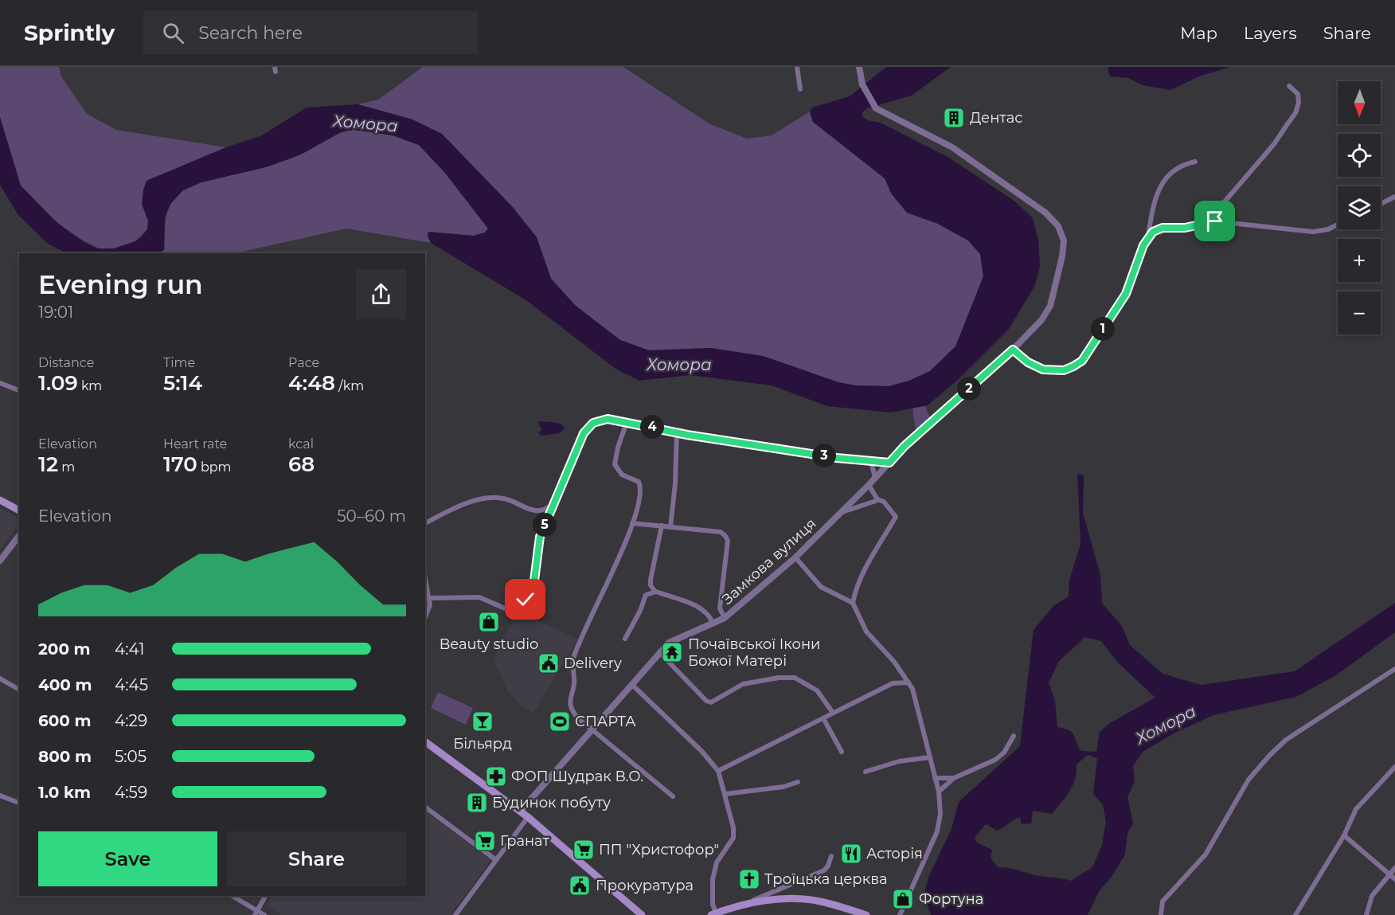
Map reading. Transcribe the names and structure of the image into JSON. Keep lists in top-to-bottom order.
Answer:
{
  "streets": {
    "street": ["Замкова вулиця"]
  },
  "water": ["Хомора"],
  "places": {
    "building": ["Дентас", "Будинок побуту"],
    "shop": ["Beauty studio", "Фортуна"],
    "temple": ["Почаївської Ікони Божої Матері"],
    "public building": ["Delivery", "Прокуратура"],
    "bar": ["Більярд"],
    "sports": ["СПАРТА"],
    "pharmacy": ["ФОП Шудрак В.О."],
    "supermarket": ["Гранат", "ПП \"Христофор\""],
    "restaurant": ["Асторія"],
    "church": ["Троїцька церква"]
  },
  "north": "bottom",
  "page": {
    "header": "Sprintly",
    "search": "Search here",
    "nav": ["Map", "Layers", "Share"],
    "map_buttons": ["+", "−"],
    "heading": ["Evening run", "19:01"],
    "pins": [
      "1",
      "2",
      "4",
      "3",
      "5"
    ],
    "stats": [
      ["Distance", "1.09 km"],
      ["Time", "5:14"],
      ["Pace", "4:48 /km"],
      ["Elevation", "12 m"],
      ["Heart rate", "170 bpm"],
      ["kcal", "68"]
    ],
    "chart": ["Elevation", "50–60 m"],
    "list": [
      {
        "name": "200 m",
        "note": "4:41"
      },
      {
        "name": "400 m",
        "note": "4:45"
      },
      {
        "name": "600 m",
        "note": "4:29"
      },
      {
        "name": "800 m",
        "note": "5:05"
      },
      {
        "name": "1.0 km",
        "note": "4:59"
      }
    ],
    "buttons": ["Save", "Share"]
  }
}
